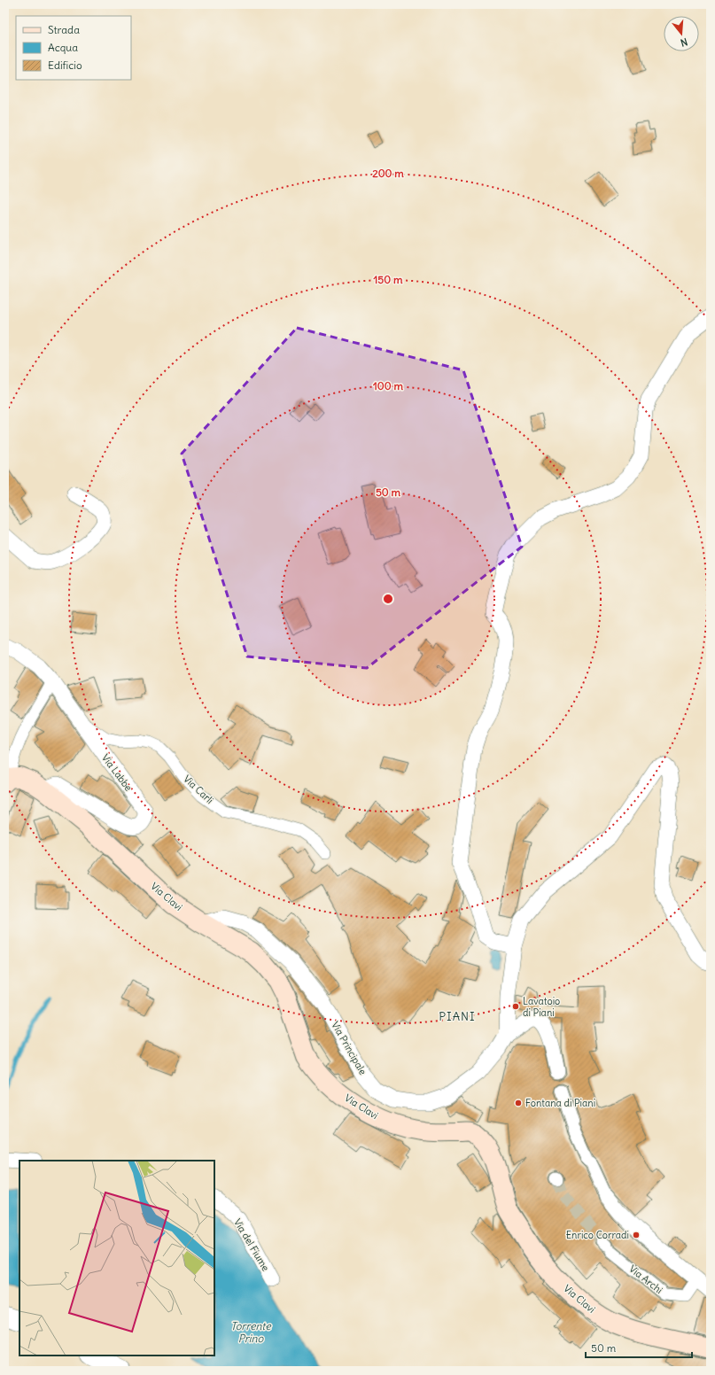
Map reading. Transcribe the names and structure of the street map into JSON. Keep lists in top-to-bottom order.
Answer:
{
  "streets": {
    "main road": ["Via Clavi"],
    "street": [
      "Via Labbe",
      "Via Carli",
      "Via Principale",
      "Via del Fiume",
      "Via Archi"
    ]
  },
  "crossings": [
    ["Via Labbe", "Via Carli"],
    ["Via Labbe", "Via Clavi"],
    ["Via Clavi", "Via Principale"],
    ["Via Principale", "Via Archi"]
  ],
  "districts": ["PIANI"],
  "water": ["Torrente Prino"],
  "places": ["Lavatoio di Piani", "Fontana di Piani", "Enrico Corradi"],
  "legend": ["Strada", "Acqua", "Edificio"],
  "scale_bar": "50 m",
  "north": "bottom",
  "rings": [
    "200 m",
    "150 m",
    "100 m",
    "50 m"
  ]
}
